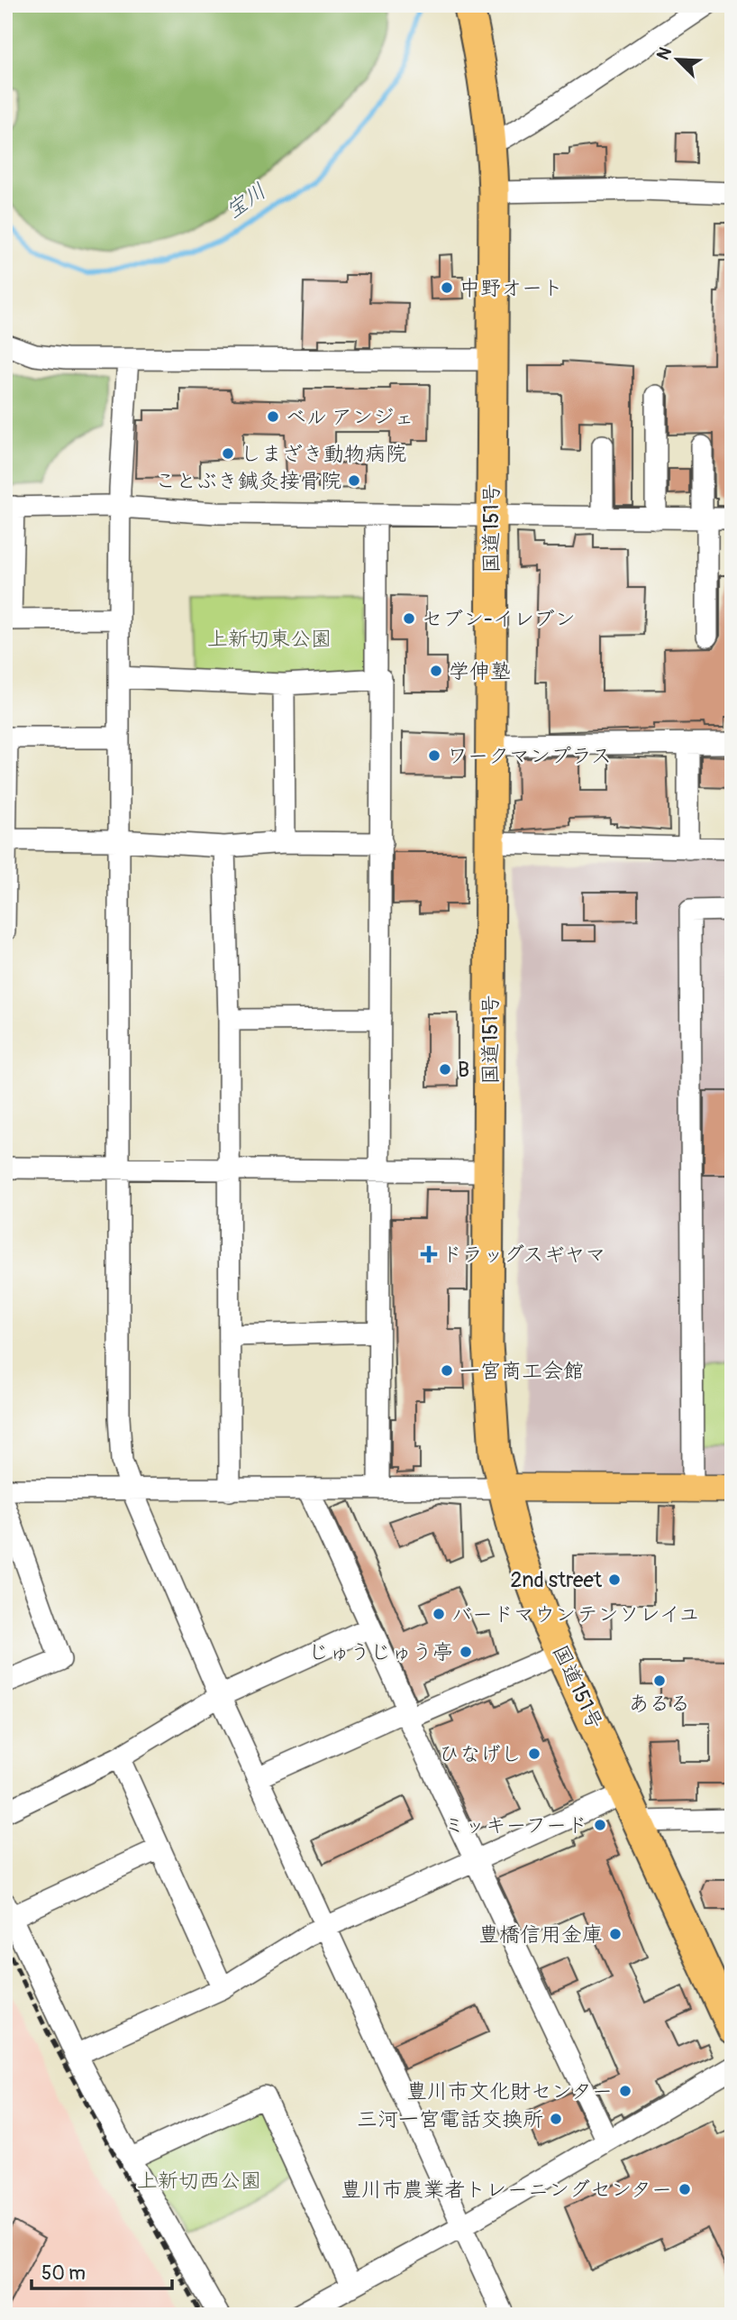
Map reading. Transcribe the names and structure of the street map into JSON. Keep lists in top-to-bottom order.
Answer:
{
  "streets": {
    "highway": ["国道151号"]
  },
  "water": ["宝川"],
  "parks": ["上新切東公園", "上新切西公園"],
  "places": {
    "other": [
      "中野オート",
      "ベル アンジェ",
      "しまざき動物病院",
      "ことぶき鍼灸接骨院",
      "セブン-イレブン",
      "学伸塾",
      "ワークマンプラス",
      "B",
      "一宮商工会館",
      "2nd street",
      "バードマウンテンソレイユ",
      "じゅうじゅう亭",
      "あるる",
      "ひなげし",
      "ミッキーフード",
      "豊橋信用金庫",
      "豊川市文化財センター",
      "三河一宮電話交換所",
      "豊川市農業者トレーニングセンター"
    ],
    "health": ["ドラッグスギヤマ"]
  },
  "scale_bar": "50 m",
  "north": "top left"
}
